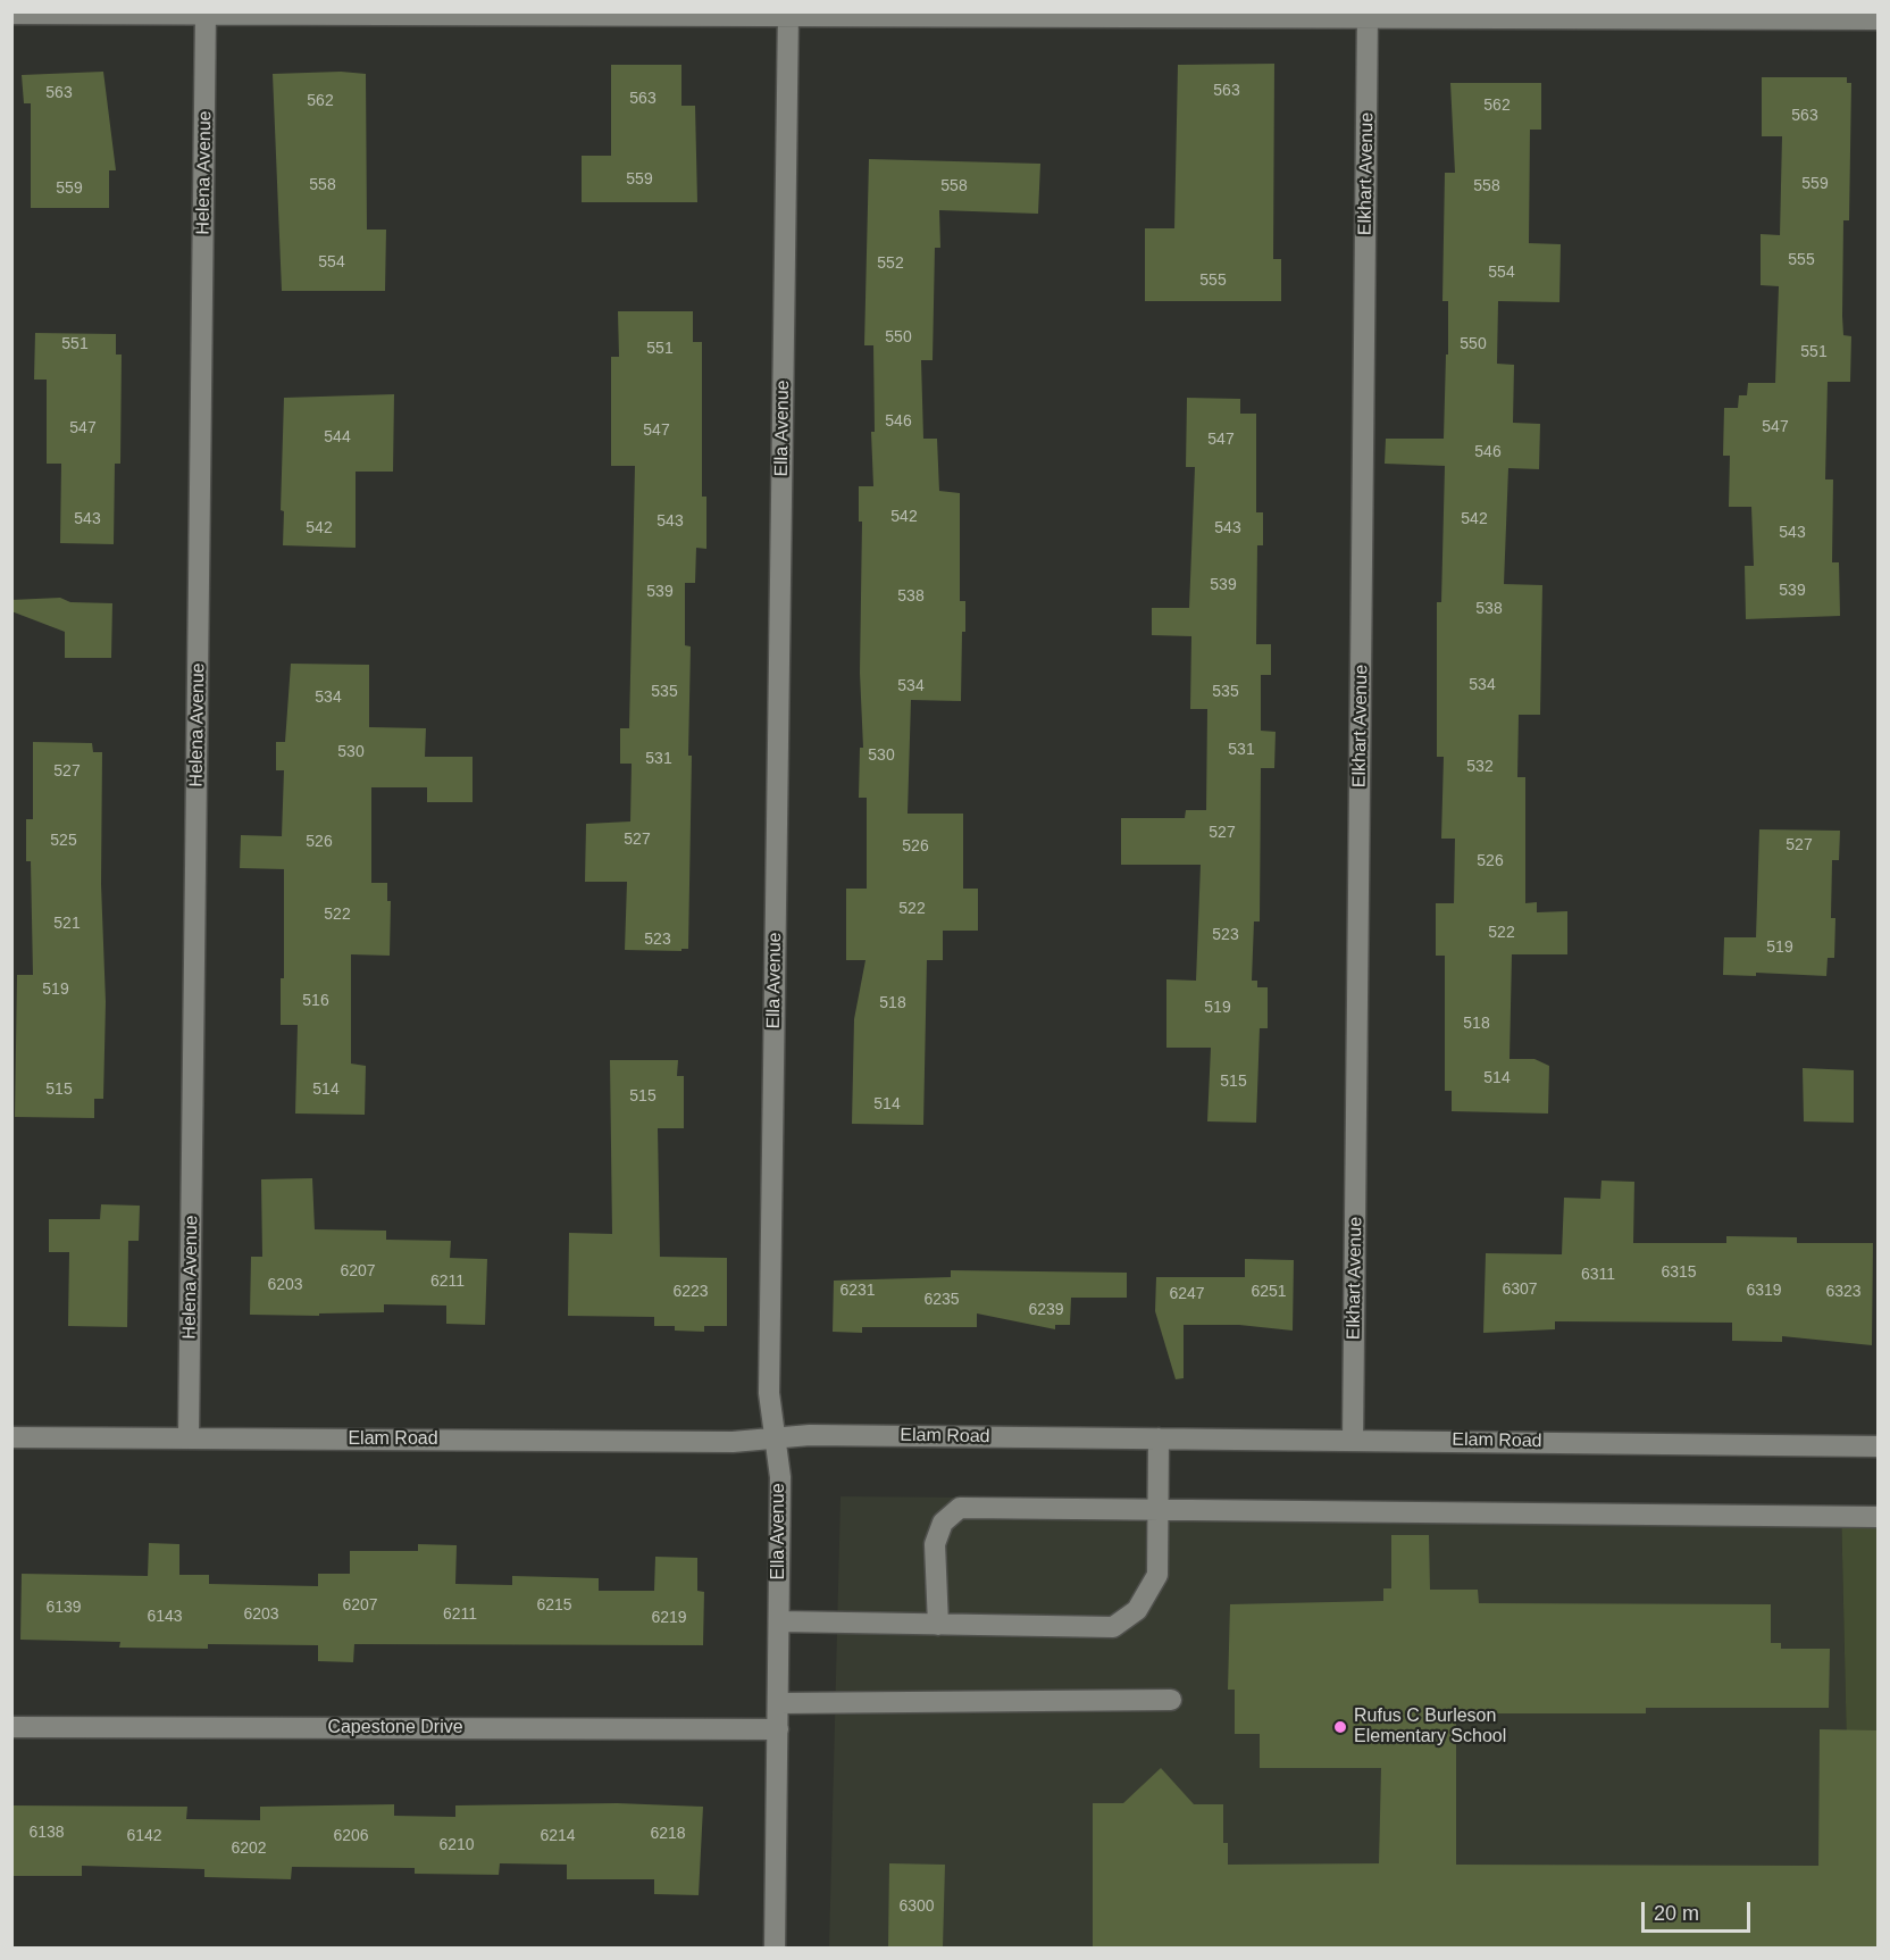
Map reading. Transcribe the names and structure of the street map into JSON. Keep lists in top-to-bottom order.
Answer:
{
  "streets": {
    "street": [
      "Helena Avenue",
      "Elkhart Avenue",
      "Ella Avenue",
      "Elam Road",
      "Capestone Drive"
    ]
  },
  "crossings": [
    ["Helena Avenue", "Elam Road"],
    ["Elkhart Avenue", "Elam Road"],
    ["Ella Avenue", "Elam Road"],
    ["Ella Avenue", "Capestone Drive"]
  ],
  "places": ["Rufus C Burleson Elementary School"],
  "house_numbers": [
    "563",
    "563",
    "563",
    "562",
    "562",
    "563",
    "559",
    "559",
    "558",
    "558",
    "558",
    "559",
    "555",
    "554",
    "552",
    "554",
    "555",
    "550",
    "551",
    "550",
    "551",
    "551",
    "546",
    "547",
    "547",
    "547",
    "544",
    "547",
    "546",
    "542",
    "543",
    "542",
    "543",
    "542",
    "543",
    "543",
    "539",
    "539",
    "539",
    "538",
    "538",
    "534",
    "534",
    "535",
    "535",
    "534",
    "531",
    "530",
    "530",
    "531",
    "532",
    "527",
    "527",
    "527",
    "525",
    "526",
    "527",
    "526",
    "526",
    "522",
    "522",
    "521",
    "522",
    "523",
    "523",
    "519",
    "519",
    "516",
    "518",
    "519",
    "518",
    "514",
    "515",
    "515",
    "514",
    "515",
    "514",
    "6207",
    "6315",
    "6311",
    "6211",
    "6203",
    "6307",
    "6231",
    "6319",
    "6223",
    "6251",
    "6323",
    "6247",
    "6235",
    "6239",
    "6207",
    "6215",
    "6139",
    "6203",
    "6211",
    "6143",
    "6219",
    "6138",
    "6218",
    "6142",
    "6206",
    "6214",
    "6210",
    "6202",
    "6300"
  ],
  "scale_bar": "20 m"
}
